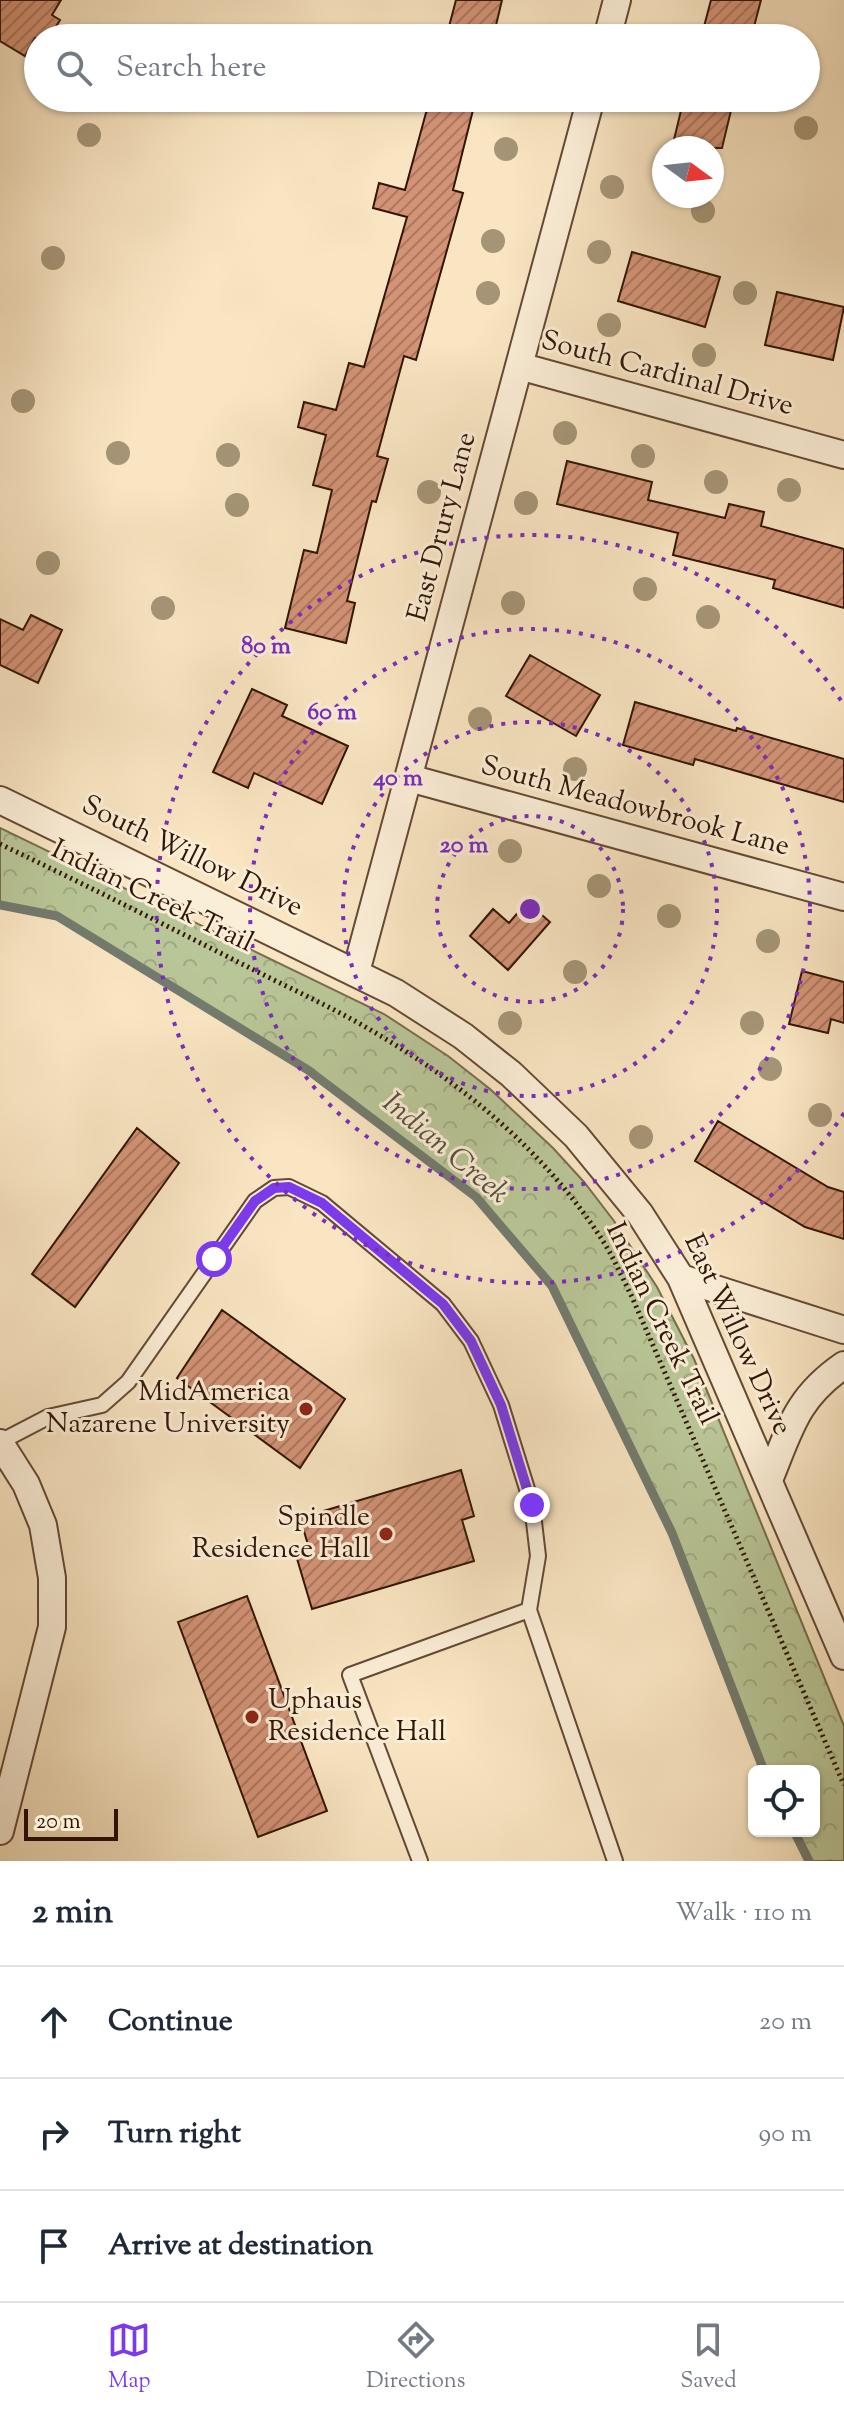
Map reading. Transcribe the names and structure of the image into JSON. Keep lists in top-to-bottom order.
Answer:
{
  "streets": {
    "street": [
      "South Cardinal Drive",
      "East Drury Lane",
      "South Meadowbrook Lane",
      "South Willow Drive",
      "East Willow Drive"
    ],
    "path": ["Indian Creek Trail"]
  },
  "crossings": [
    ["South Cardinal Drive", "East Drury Lane"],
    ["East Drury Lane", "South Meadowbrook Lane"],
    ["East Drury Lane", "South Willow Drive"],
    ["East Drury Lane", "East Willow Drive"],
    ["South Willow Drive", "East Willow Drive"]
  ],
  "water": ["Indian Creek"],
  "places": ["MidAmerica Nazarene University", "Spindle Residence Hall", "Uphaus Residence Hall"],
  "scale_bar": "20 m",
  "north": "right",
  "page": {
    "search": "Search here",
    "scale": "20 m",
    "heading": ["2 min", "Walk · 110 m"],
    "list": [
      ["Continue", "20 m"],
      ["Turn right", "90 m"],
      "Arrive at destination"
    ],
    "nav": ["Map", "Directions", "Saved"]
  },
  "rings": [
    "80 m",
    "60 m",
    "40 m",
    "20 m"
  ]
}
